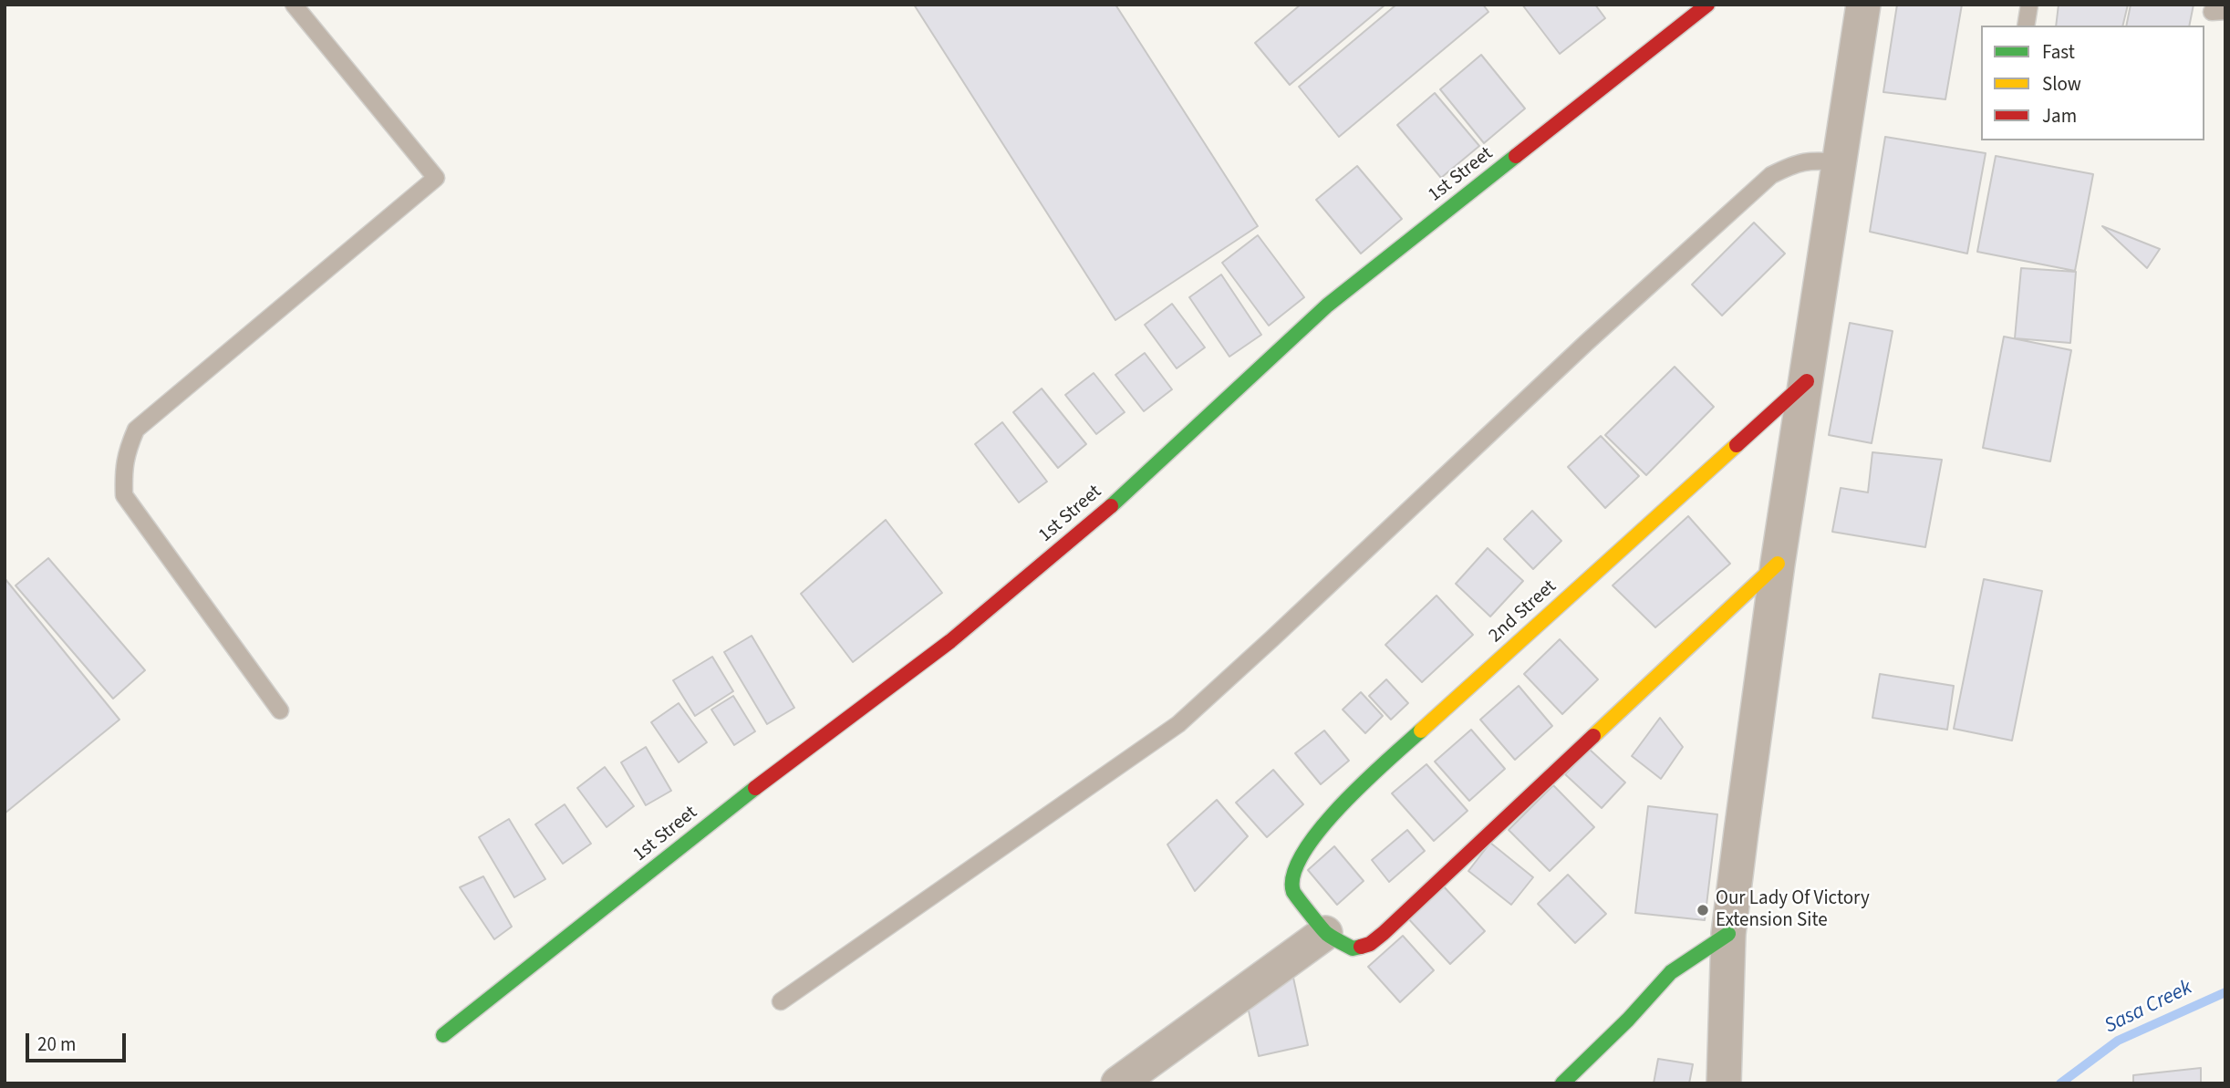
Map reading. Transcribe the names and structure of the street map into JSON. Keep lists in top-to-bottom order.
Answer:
{
  "streets": {
    "street": ["1st Street", "2nd Street"]
  },
  "water": ["Sasa Creek"],
  "places": ["Our Lady Of Victory Extension Site"],
  "legend": ["Fast", "Slow", "Jam"],
  "scale_bar": "20 m"
}
